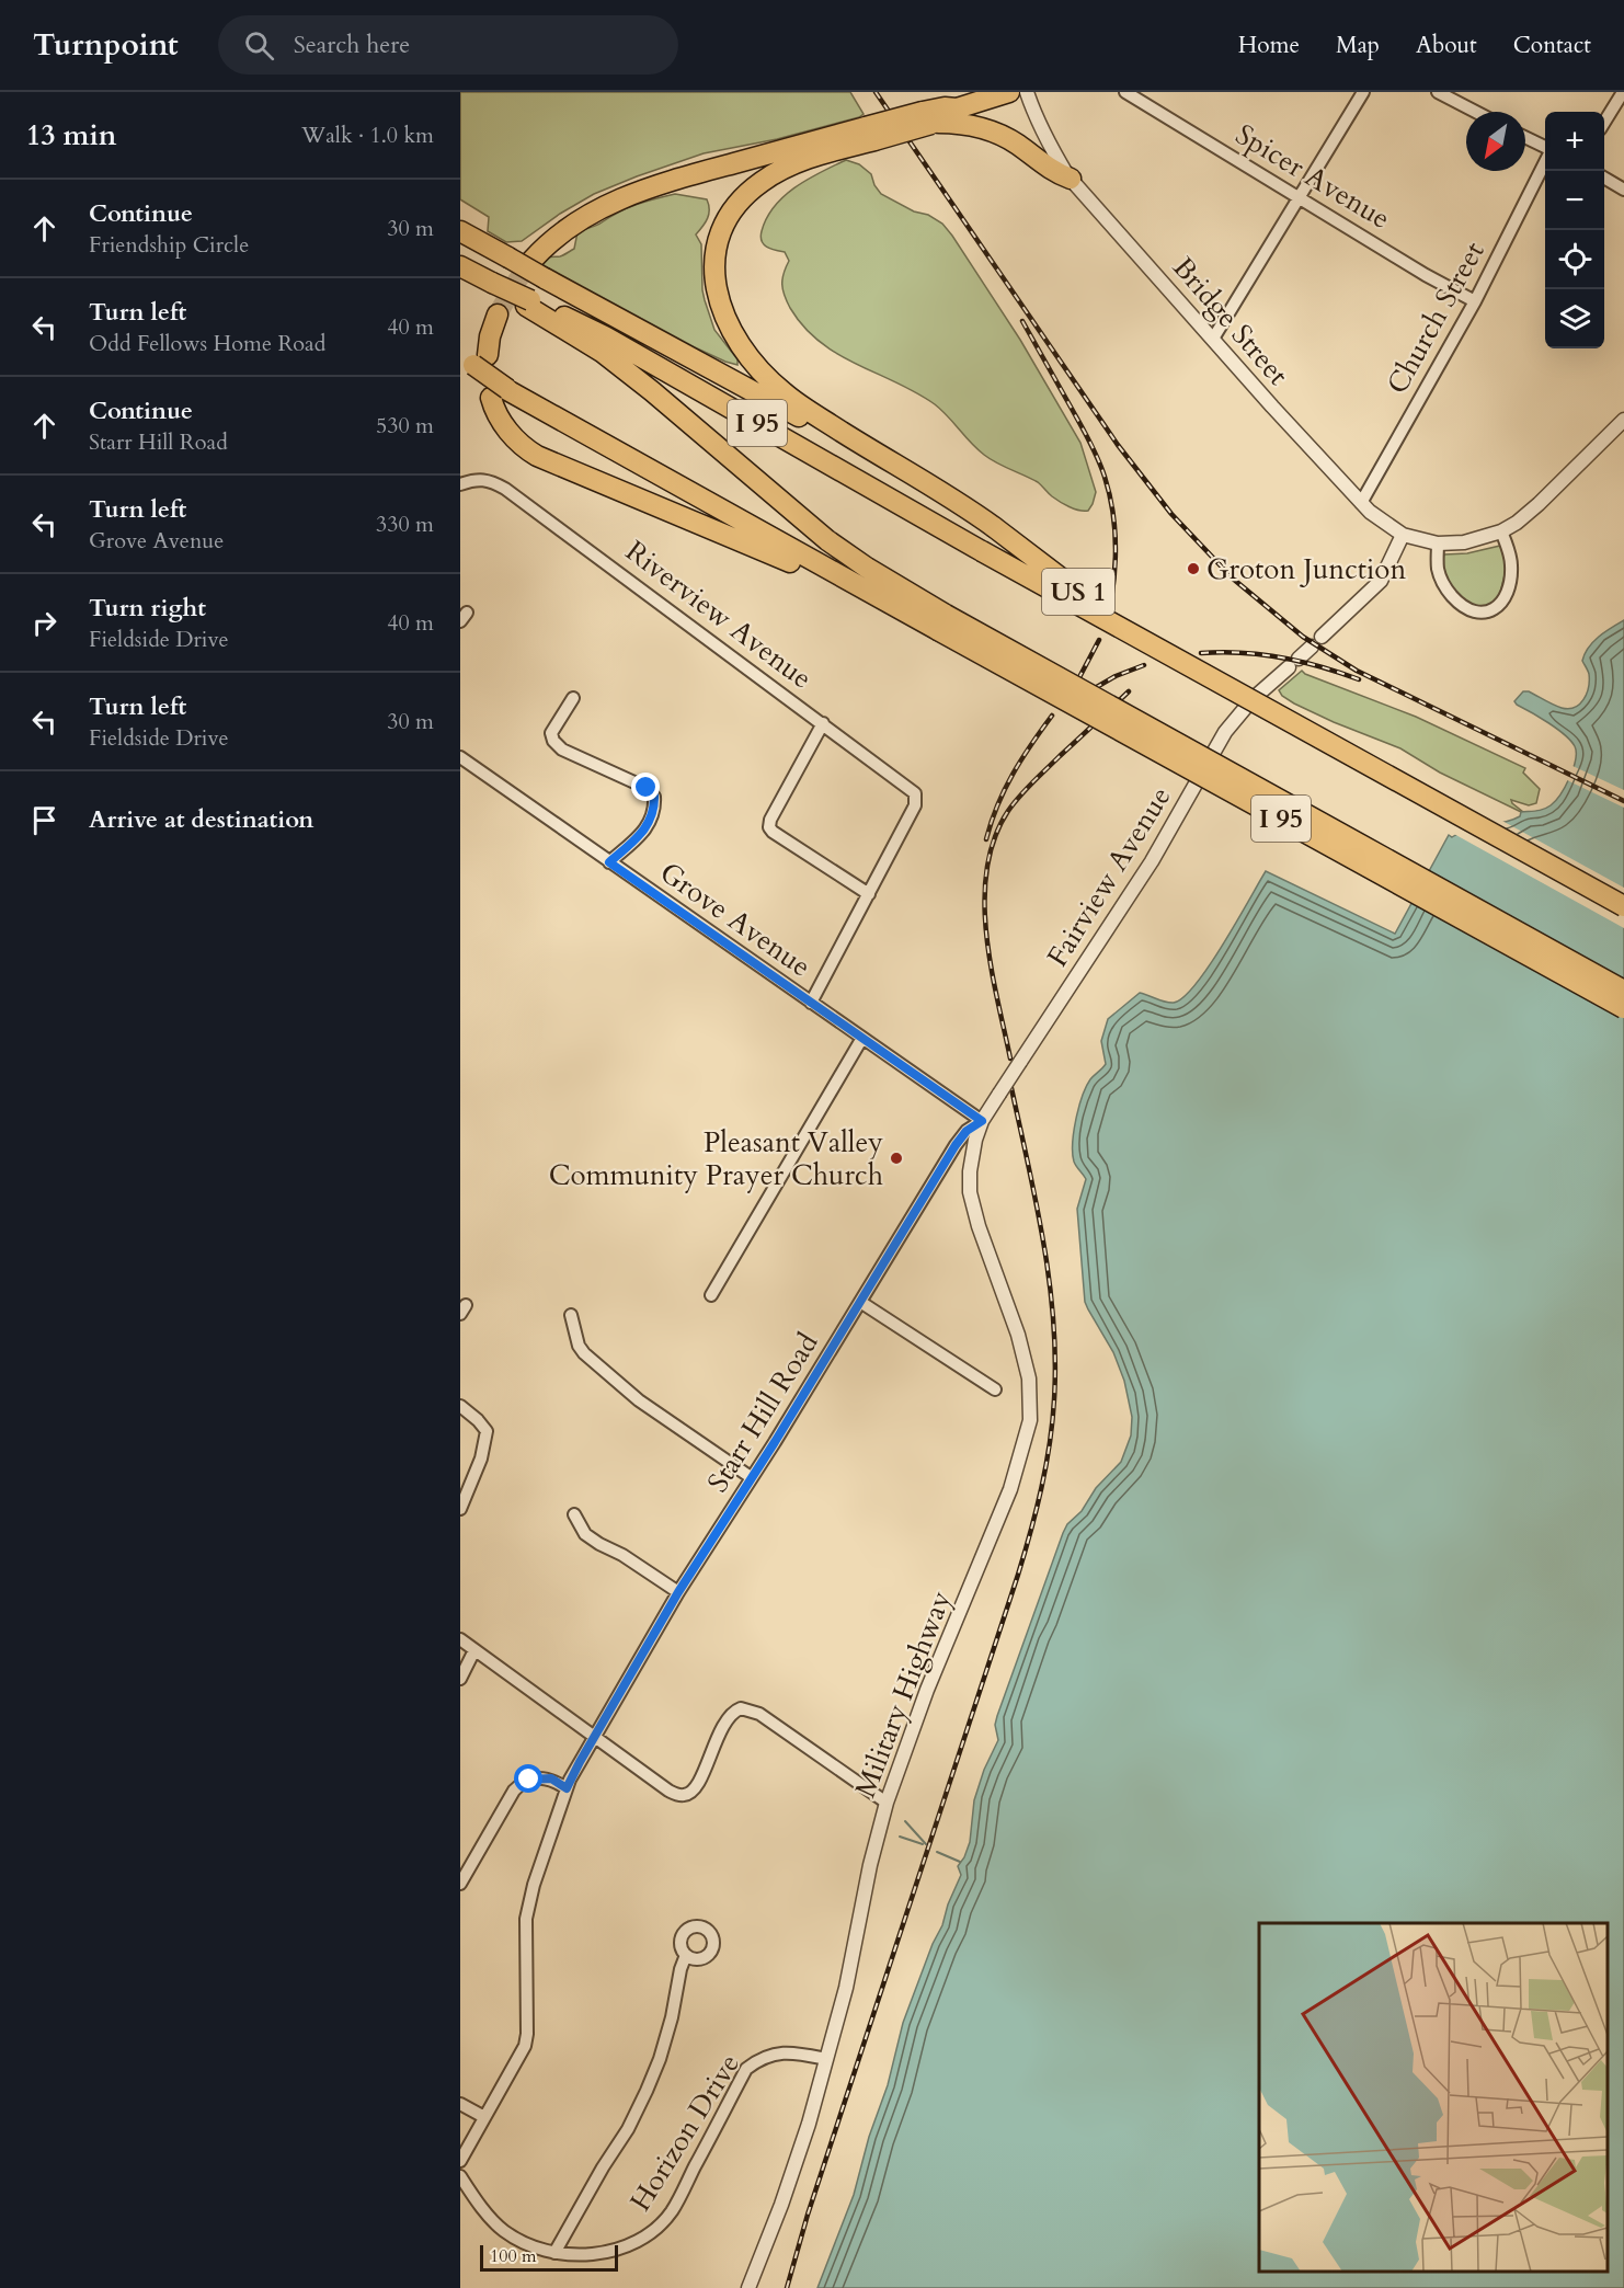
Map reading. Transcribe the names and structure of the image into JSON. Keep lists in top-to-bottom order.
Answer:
{
  "streets": {
    "highway": ["I 95", "US 1"],
    "street": [
      "Spicer Avenue",
      "Church Street",
      "Bridge Street",
      "Riverview Avenue",
      "Fairview Avenue",
      "Grove Avenue",
      "Starr Hill Road",
      "Military Highway",
      "Horizon Drive"
    ]
  },
  "crossings": [
    ["Spicer Avenue", "Church Street"],
    ["Church Street", "Bridge Street"],
    ["Bridge Street", "Fairview Avenue"],
    ["I 95", "US 1"],
    ["Fairview Avenue", "Grove Avenue"],
    ["Fairview Avenue", "Starr Hill Road"],
    ["Fairview Avenue", "Military Highway"],
    ["Grove Avenue", "Starr Hill Road"],
    ["Grove Avenue", "Military Highway"],
    ["Starr Hill Road", "Military Highway"],
    ["Military Highway", "Horizon Drive"]
  ],
  "places": ["Groton Junction", "Pleasant Valley Community Prayer Church"],
  "scale_bar": "100 m",
  "north": "bottom left",
  "page": {
    "header": "Turnpoint",
    "search": "Search here",
    "nav": [
      "Home",
      "Map",
      "About",
      "Contact"
    ],
    "heading": ["13 min", "Walk · 1.0 km"],
    "map_buttons": ["+", "−"],
    "list": [
      ["Continue", "Friendship Circle", "30 m"],
      ["Turn left", "Odd Fellows Home Road", "40 m"],
      ["Continue", "Starr Hill Road", "530 m"],
      ["Turn left", "Grove Avenue", "330 m"],
      ["Turn right", "Fieldside Drive", "40 m"],
      ["Turn left", "Fieldside Drive", "30 m"],
      "Arrive at destination"
    ],
    "scale": "100 m"
  }
}
